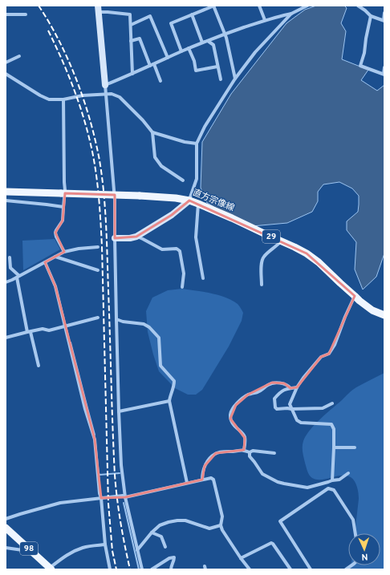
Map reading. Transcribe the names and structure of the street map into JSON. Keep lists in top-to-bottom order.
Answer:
{
  "streets": {
    "main road": ["直方宗像線", "29", "98"]
  },
  "north": "bottom"
}
